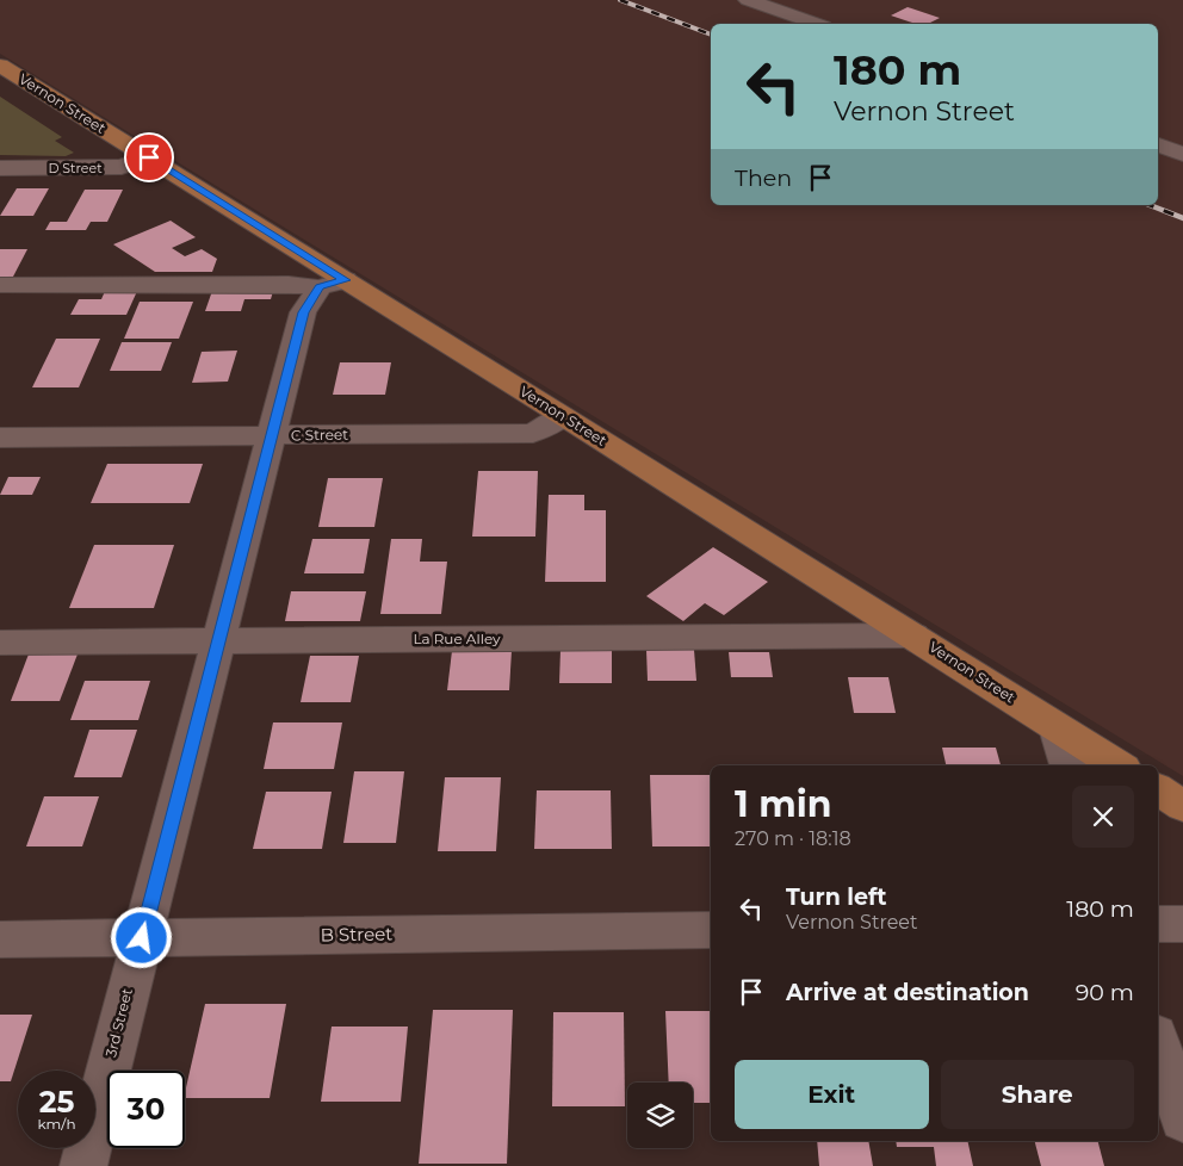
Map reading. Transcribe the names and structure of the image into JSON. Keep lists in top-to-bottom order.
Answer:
{
  "streets": {
    "main road": ["Vernon Street"],
    "street": [
      "D Street",
      "C Street",
      "La Rue Alley",
      "B Street",
      "3rd Street"
    ]
  },
  "crossings": [
    ["Vernon Street", "D Street"],
    ["Vernon Street", "C Street"],
    ["Vernon Street", "La Rue Alley"],
    ["Vernon Street", "3rd Street"],
    ["C Street", "3rd Street"],
    ["La Rue Alley", "3rd Street"],
    ["B Street", "3rd Street"]
  ],
  "page": {
    "turn": ["180 m", "Vernon Street"],
    "then": "Then",
    "heading": ["1 min", "270 m · 18:18"],
    "list": [
      {
        "name": "Turn left",
        "note": "Vernon Street",
        "value": "180 m"
      },
      {
        "name": "Arrive at destination",
        "value": "90 m"
      }
    ],
    "buttons": ["Exit", "Share"],
    "speed": "25 km/h",
    "limit": "30"
  }
}
